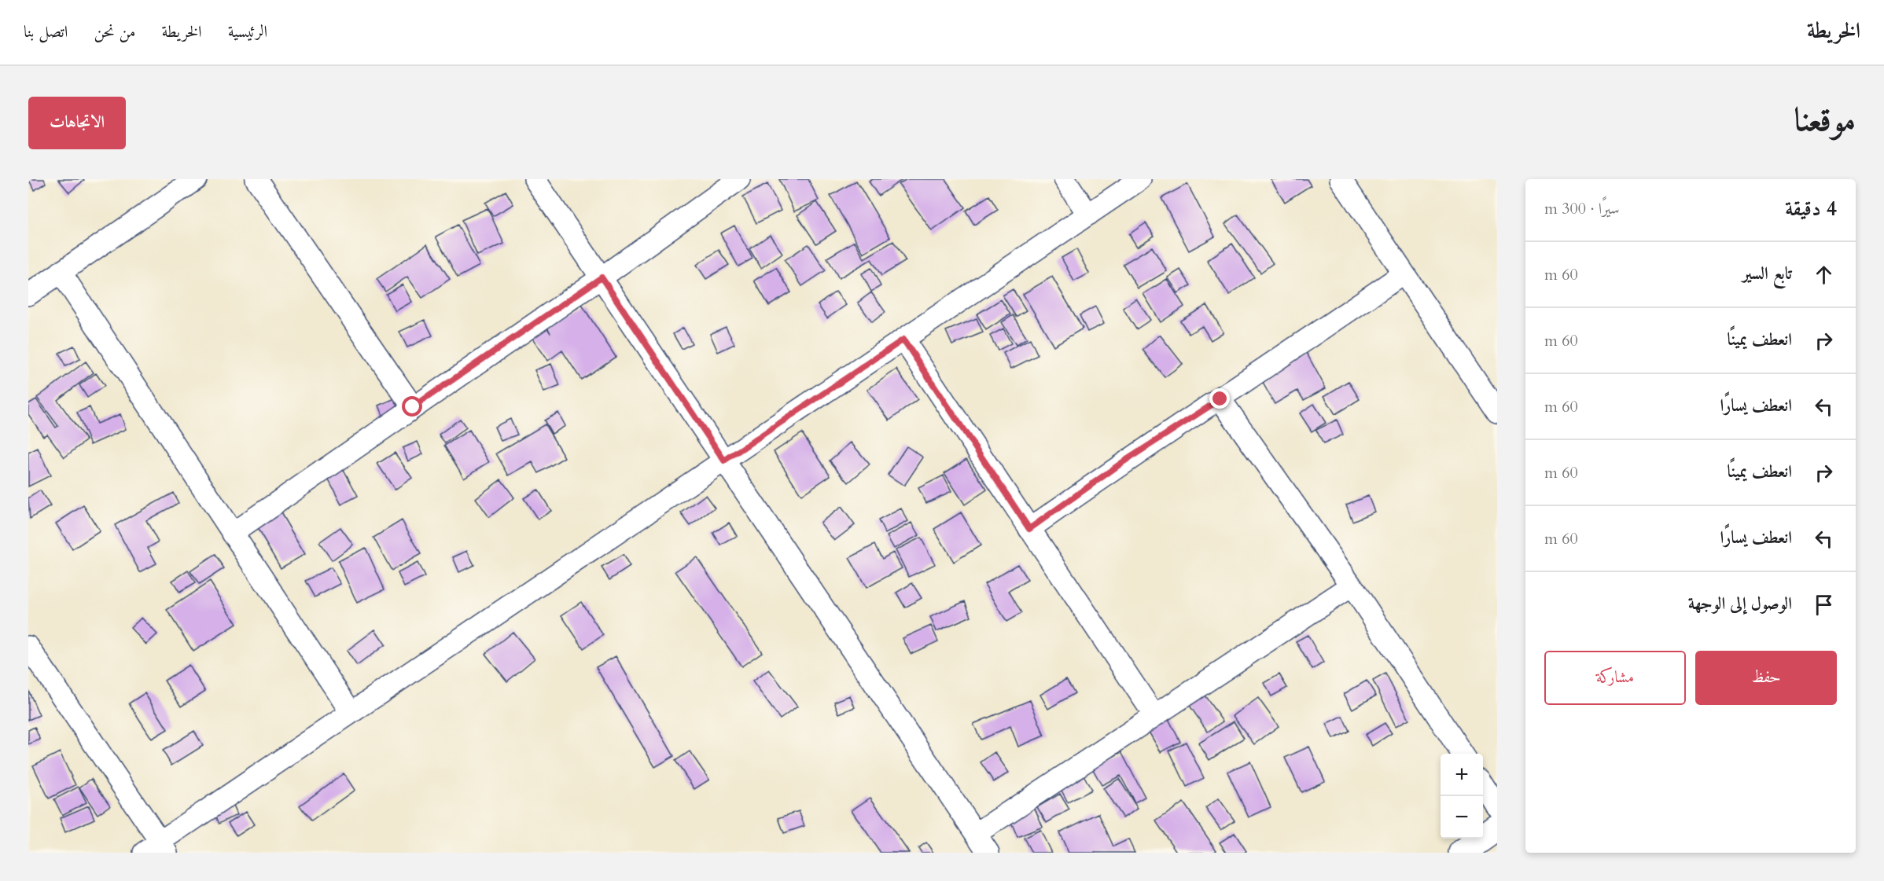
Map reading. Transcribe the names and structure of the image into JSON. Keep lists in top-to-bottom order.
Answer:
{
  "page": {
    "header": "الخريطة",
    "nav": [
      "الرئيسية",
      "الخريطة",
      "من نحن",
      "اتصل بنا"
    ],
    "title": "موقعنا",
    "buttons": [
      "الاتجاهات",
      ["حفظ", "مشاركة"]
    ],
    "heading": ["4 دقيقة", "سيرًا · 300 m"],
    "list": [
      ["تابع السير", "60 m"],
      ["انعطف يمينًا", "60 m"],
      ["انعطف يسارًا", "60 m"],
      ["انعطف يمينًا", "60 m"],
      ["انعطف يسارًا", "60 m"],
      "الوصول إلى الوجهة"
    ],
    "map_buttons": ["+", "−"]
  }
}
